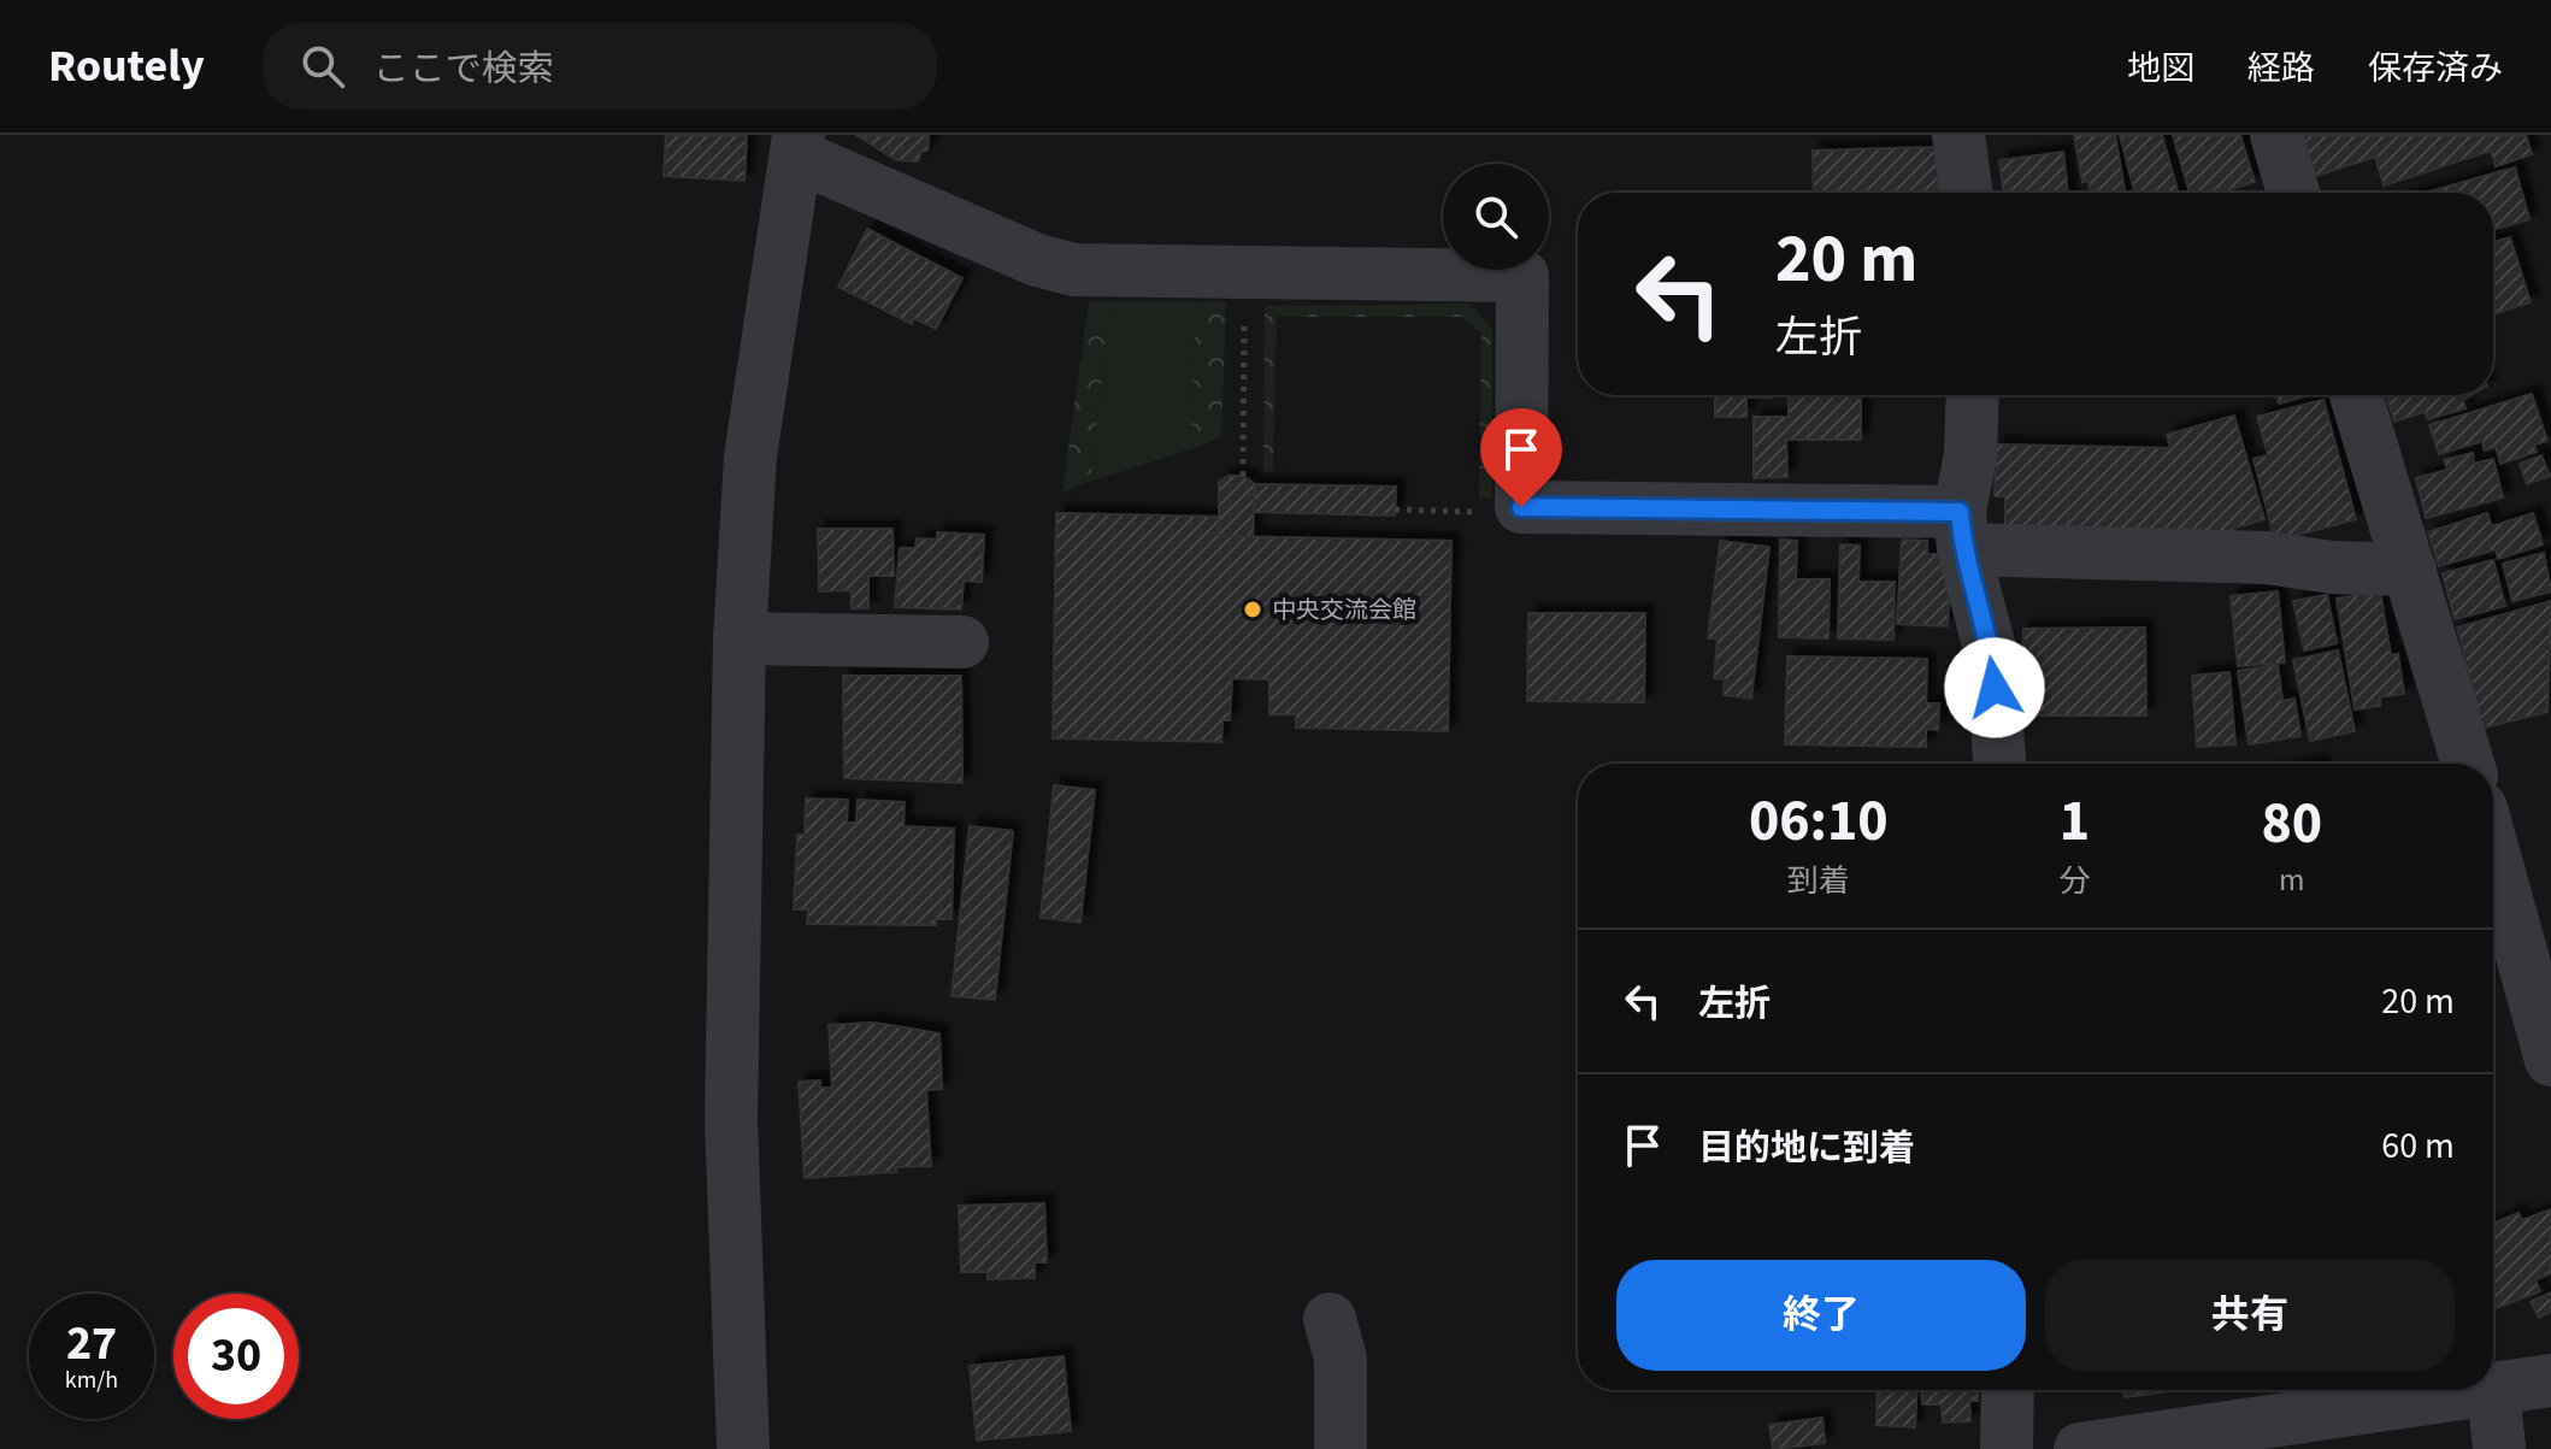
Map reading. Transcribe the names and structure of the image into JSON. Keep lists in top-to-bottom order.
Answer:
{
  "places": ["中央交流会館"],
  "page": {
    "header": "Routely",
    "search": "ここで検索",
    "nav": ["地図", "経路", "保存済み"],
    "turn": ["20 m", "左折"],
    "eta": [
      "06:10",
      "到着",
      "1",
      "分",
      "80",
      "m"
    ],
    "list": [
      {
        "name": "左折",
        "value": "20 m"
      },
      {
        "name": "目的地に到着",
        "value": "60 m"
      }
    ],
    "buttons": ["終了", "共有"],
    "speed": "27 km/h",
    "limit": "30"
  }
}
